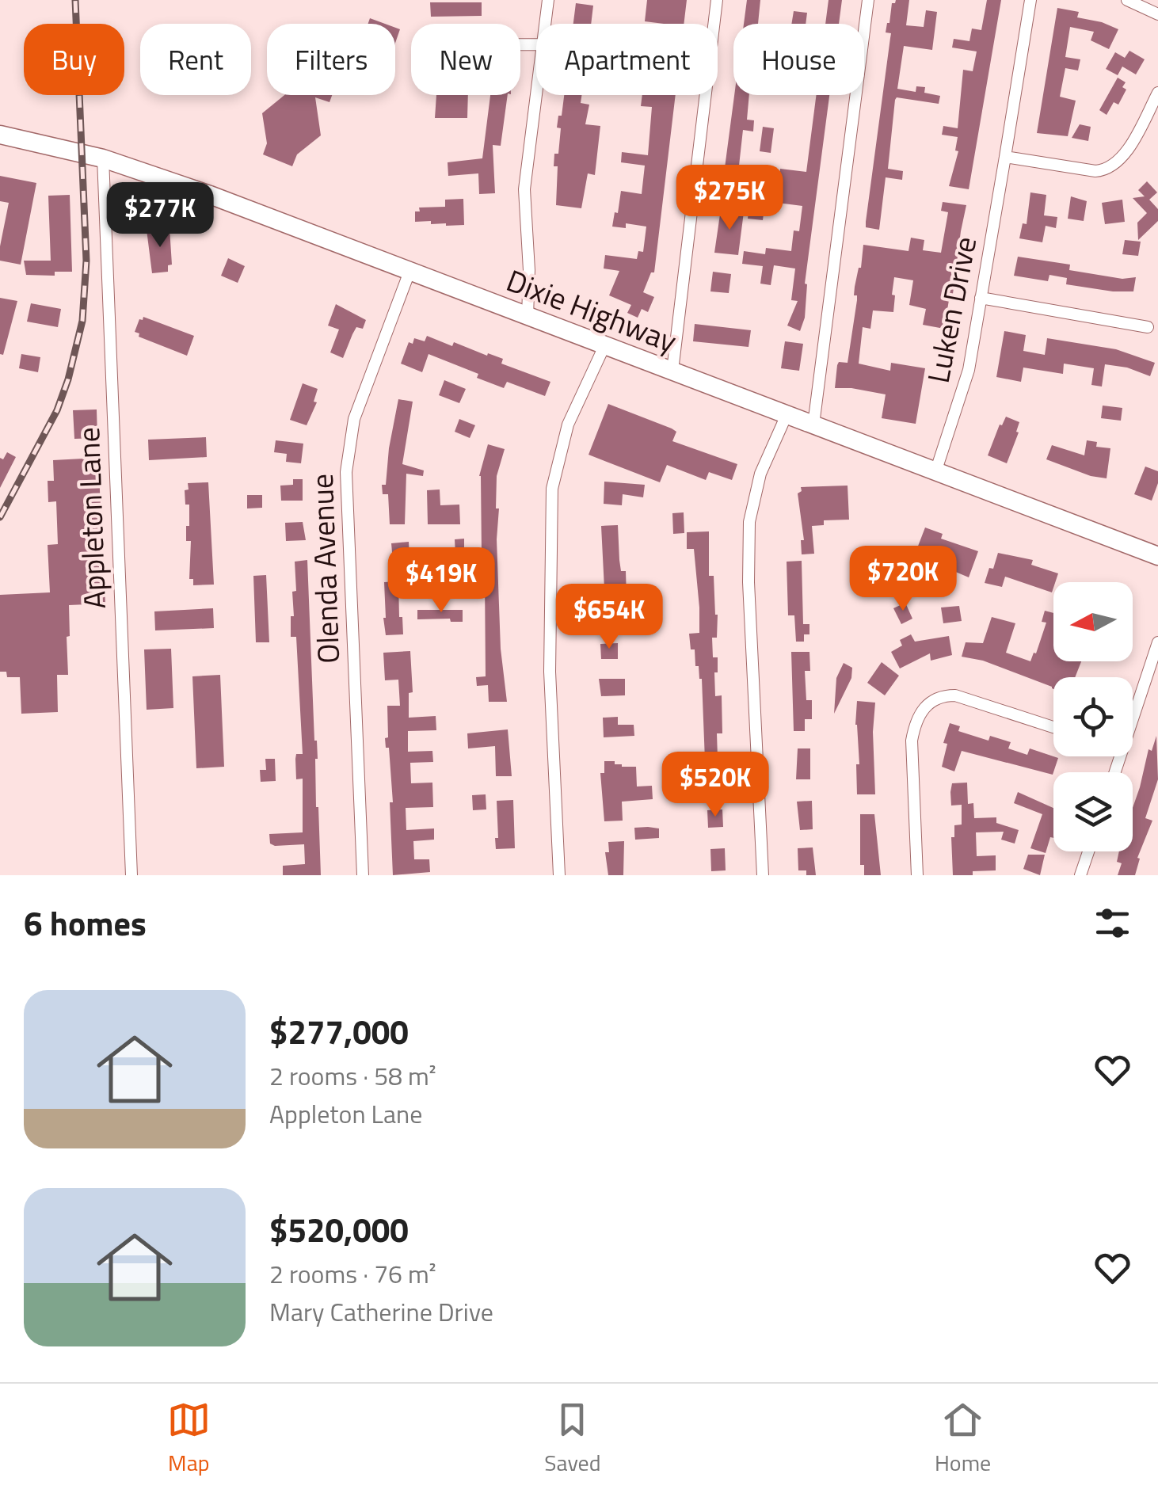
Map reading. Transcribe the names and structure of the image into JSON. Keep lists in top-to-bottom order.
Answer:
{
  "streets": {
    "main road": ["Dixie Highway"],
    "street": ["Luken Drive", "Appleton Lane", "Olenda Avenue"]
  },
  "crossings": [
    ["Luken Drive", "Dixie Highway"],
    ["Dixie Highway", "Appleton Lane"],
    ["Dixie Highway", "Olenda Avenue"]
  ],
  "north": "left",
  "page": {
    "chip": [
      "Buy",
      "Rent",
      "Filters",
      "New",
      "Apartment",
      "House"
    ],
    "price": [
      "$275K",
      "$277K",
      "$720K",
      "$419K",
      "$654K",
      "$520K"
    ],
    "heading": "6 homes",
    "list": [
      {
        "name": "$277,000",
        "note": "2 rooms · 58 m² · Appleton Lane"
      },
      {
        "name": "$520,000",
        "note": "2 rooms · 76 m² · Mary Catherine Drive"
      }
    ],
    "tabs": ["Map", "Saved", "Home"]
  }
}
